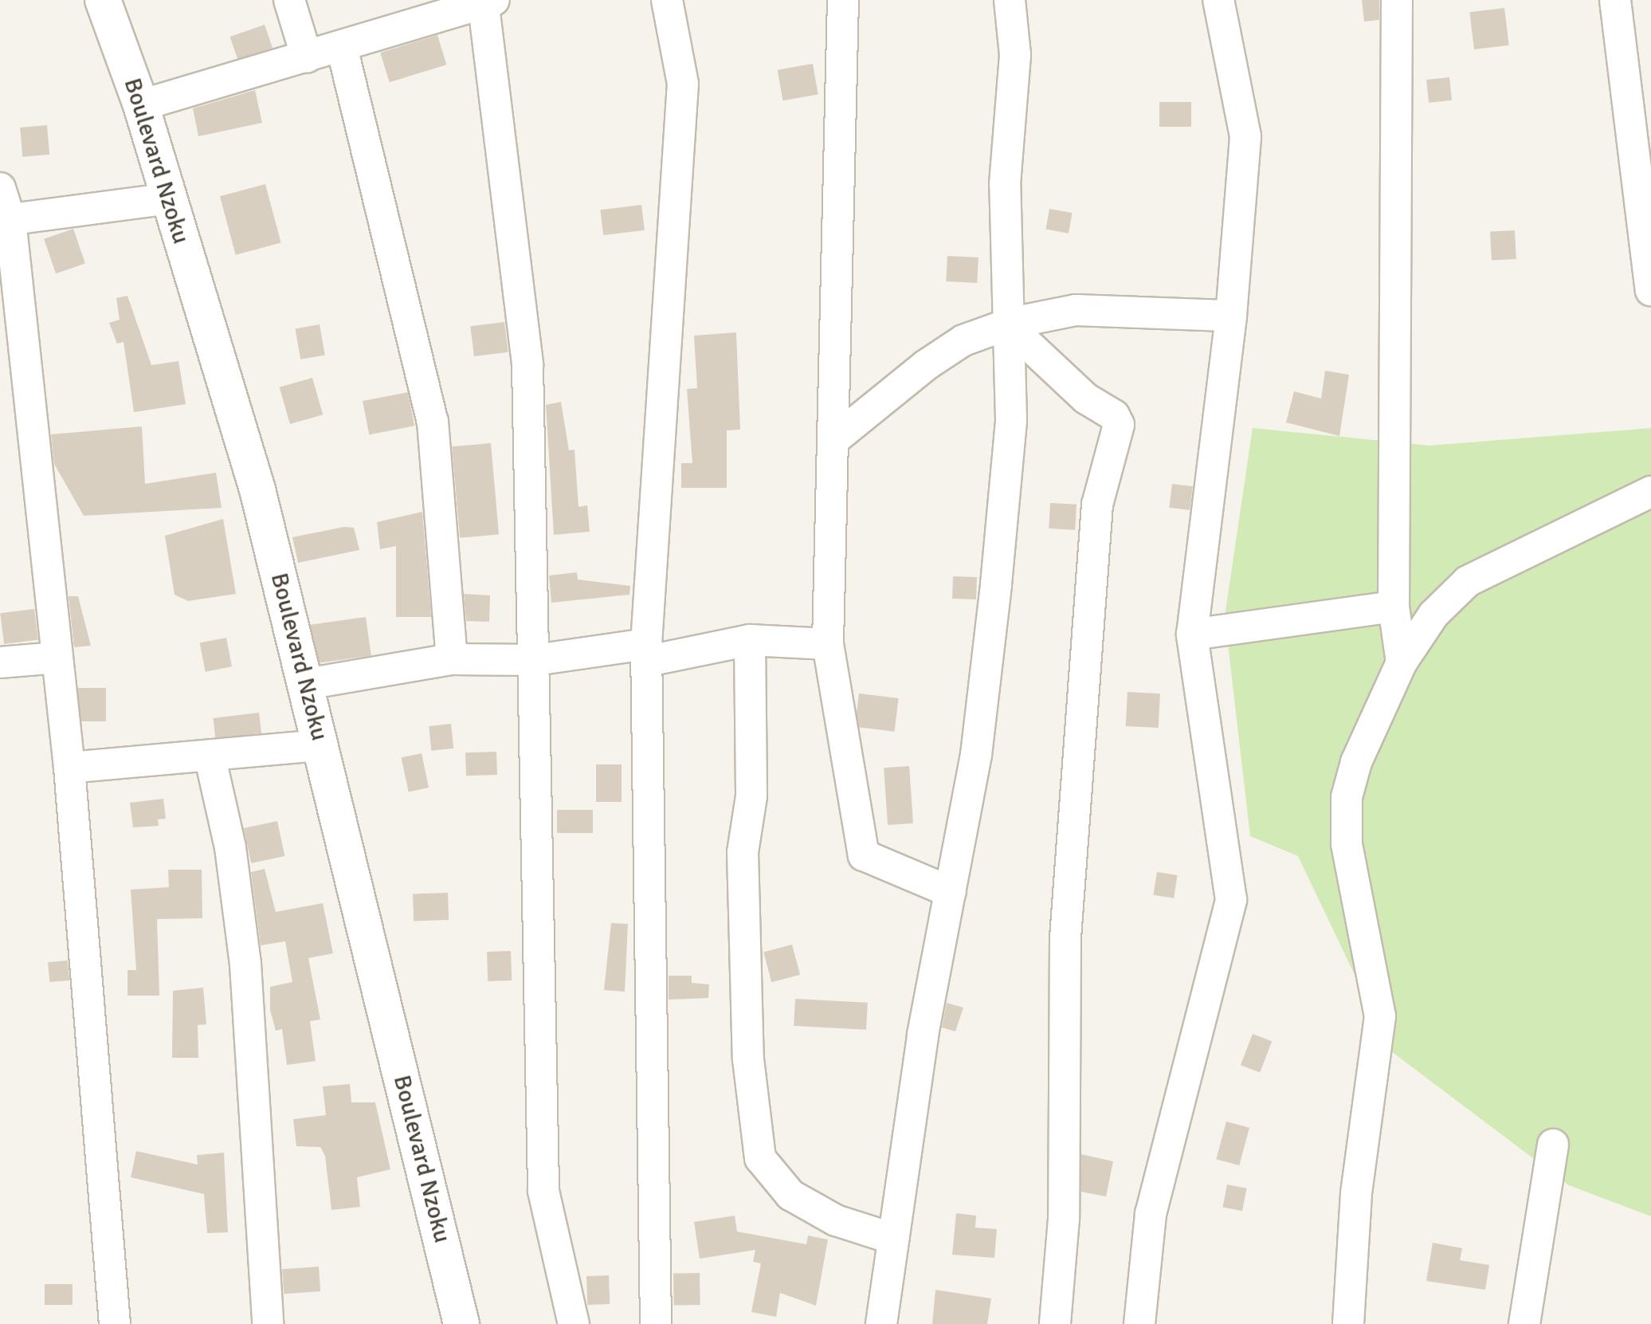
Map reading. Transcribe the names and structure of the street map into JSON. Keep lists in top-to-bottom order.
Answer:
{
  "streets": {
    "street": ["Boulevard Nzoku"]
  }
}
